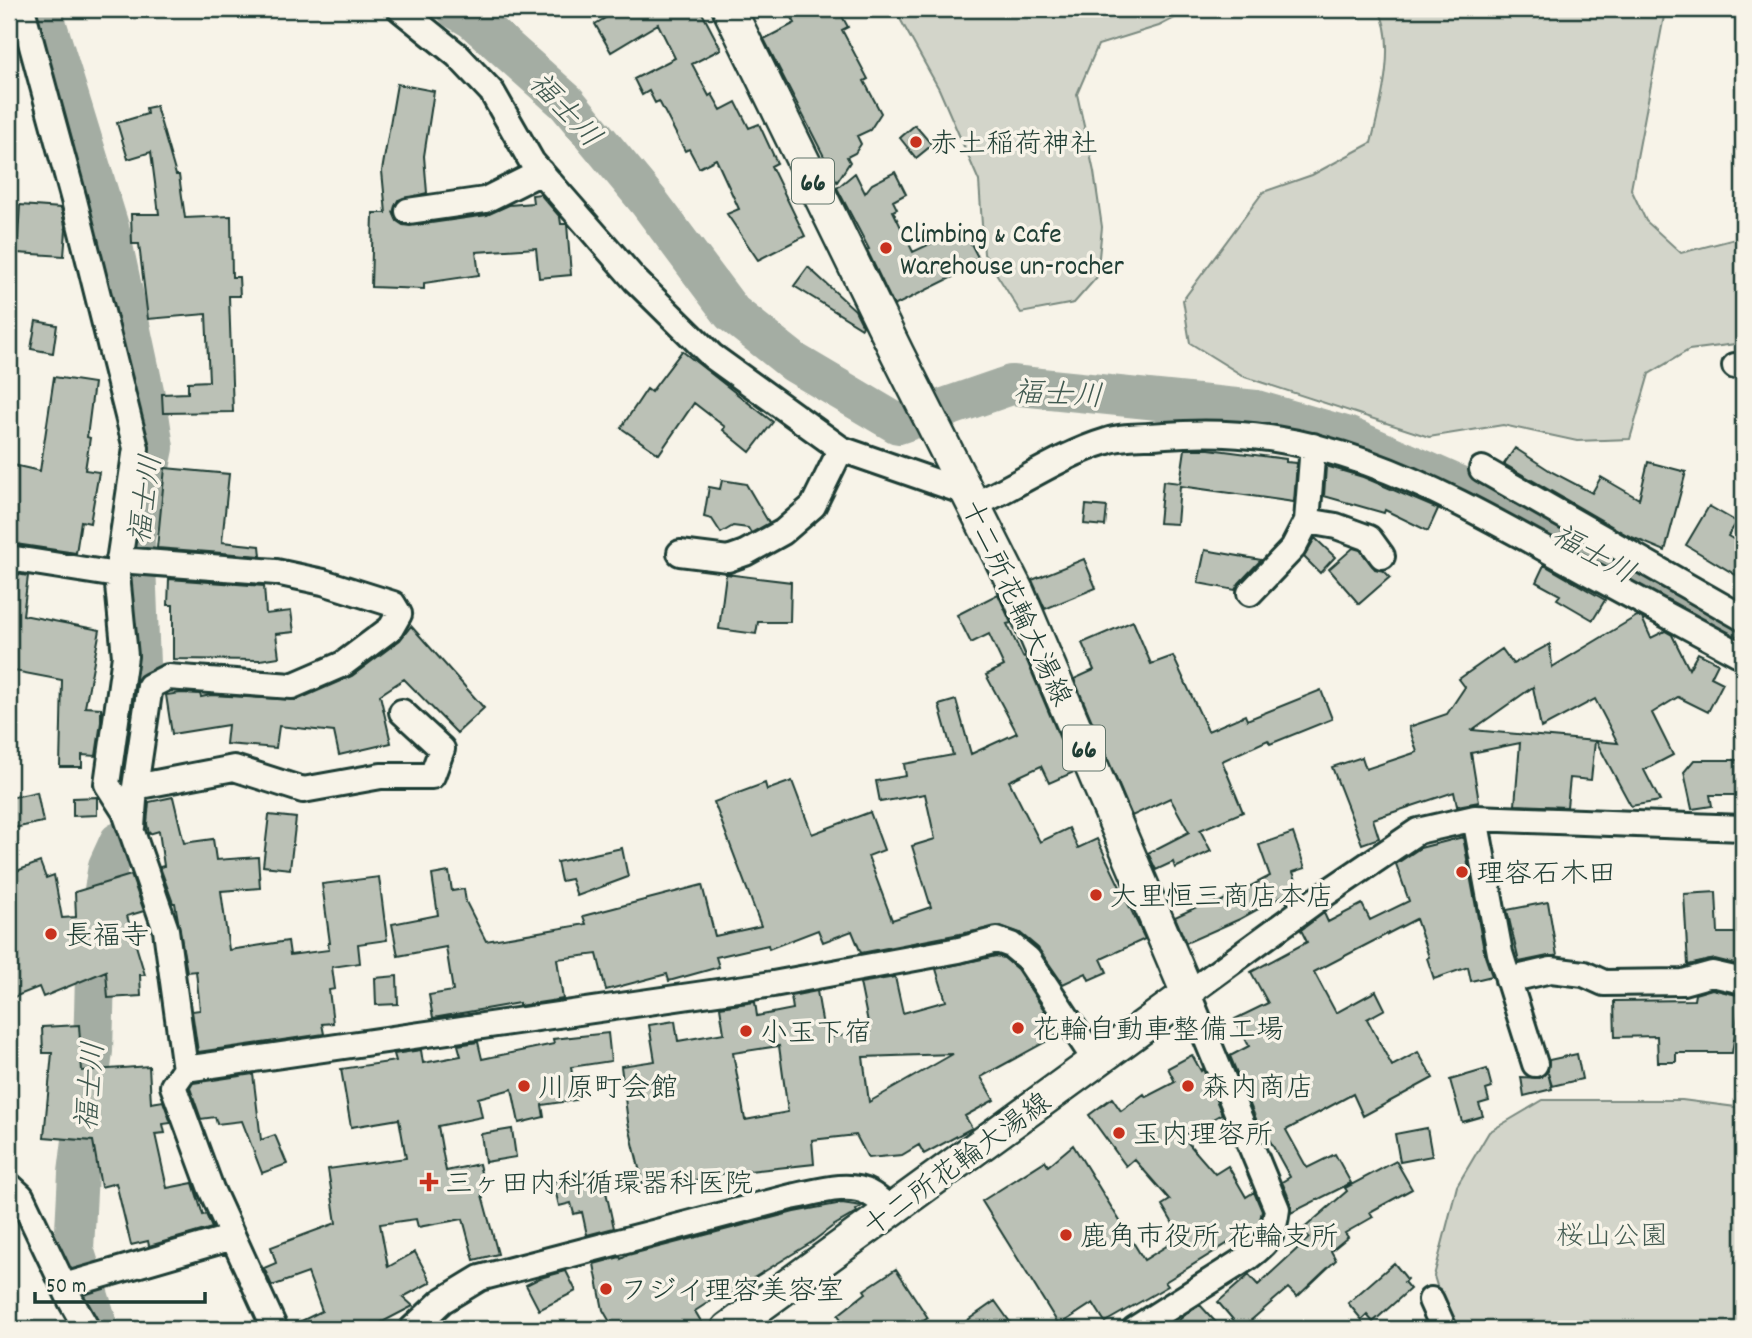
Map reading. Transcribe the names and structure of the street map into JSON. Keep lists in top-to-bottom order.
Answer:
{
  "streets": {
    "main road": ["66", "十二所花輪大湯線"]
  },
  "water": ["福士川"],
  "parks": ["桜山公園"],
  "places": {
    "other": [
      "赤土稲荷神社",
      "Climbing & Cafe Warehouse un-rocher",
      "理容石木田",
      "大里恒三商店本店",
      "長福寺",
      "花輪自動車整備工場",
      "小玉下宿",
      "川原町会館",
      "森内商店",
      "玉内理容所",
      "鹿角市役所 花輪支所",
      "フジイ理容美容室"
    ],
    "health": ["三ヶ田内科循環器科医院"]
  },
  "scale_bar": "50 m"
}
